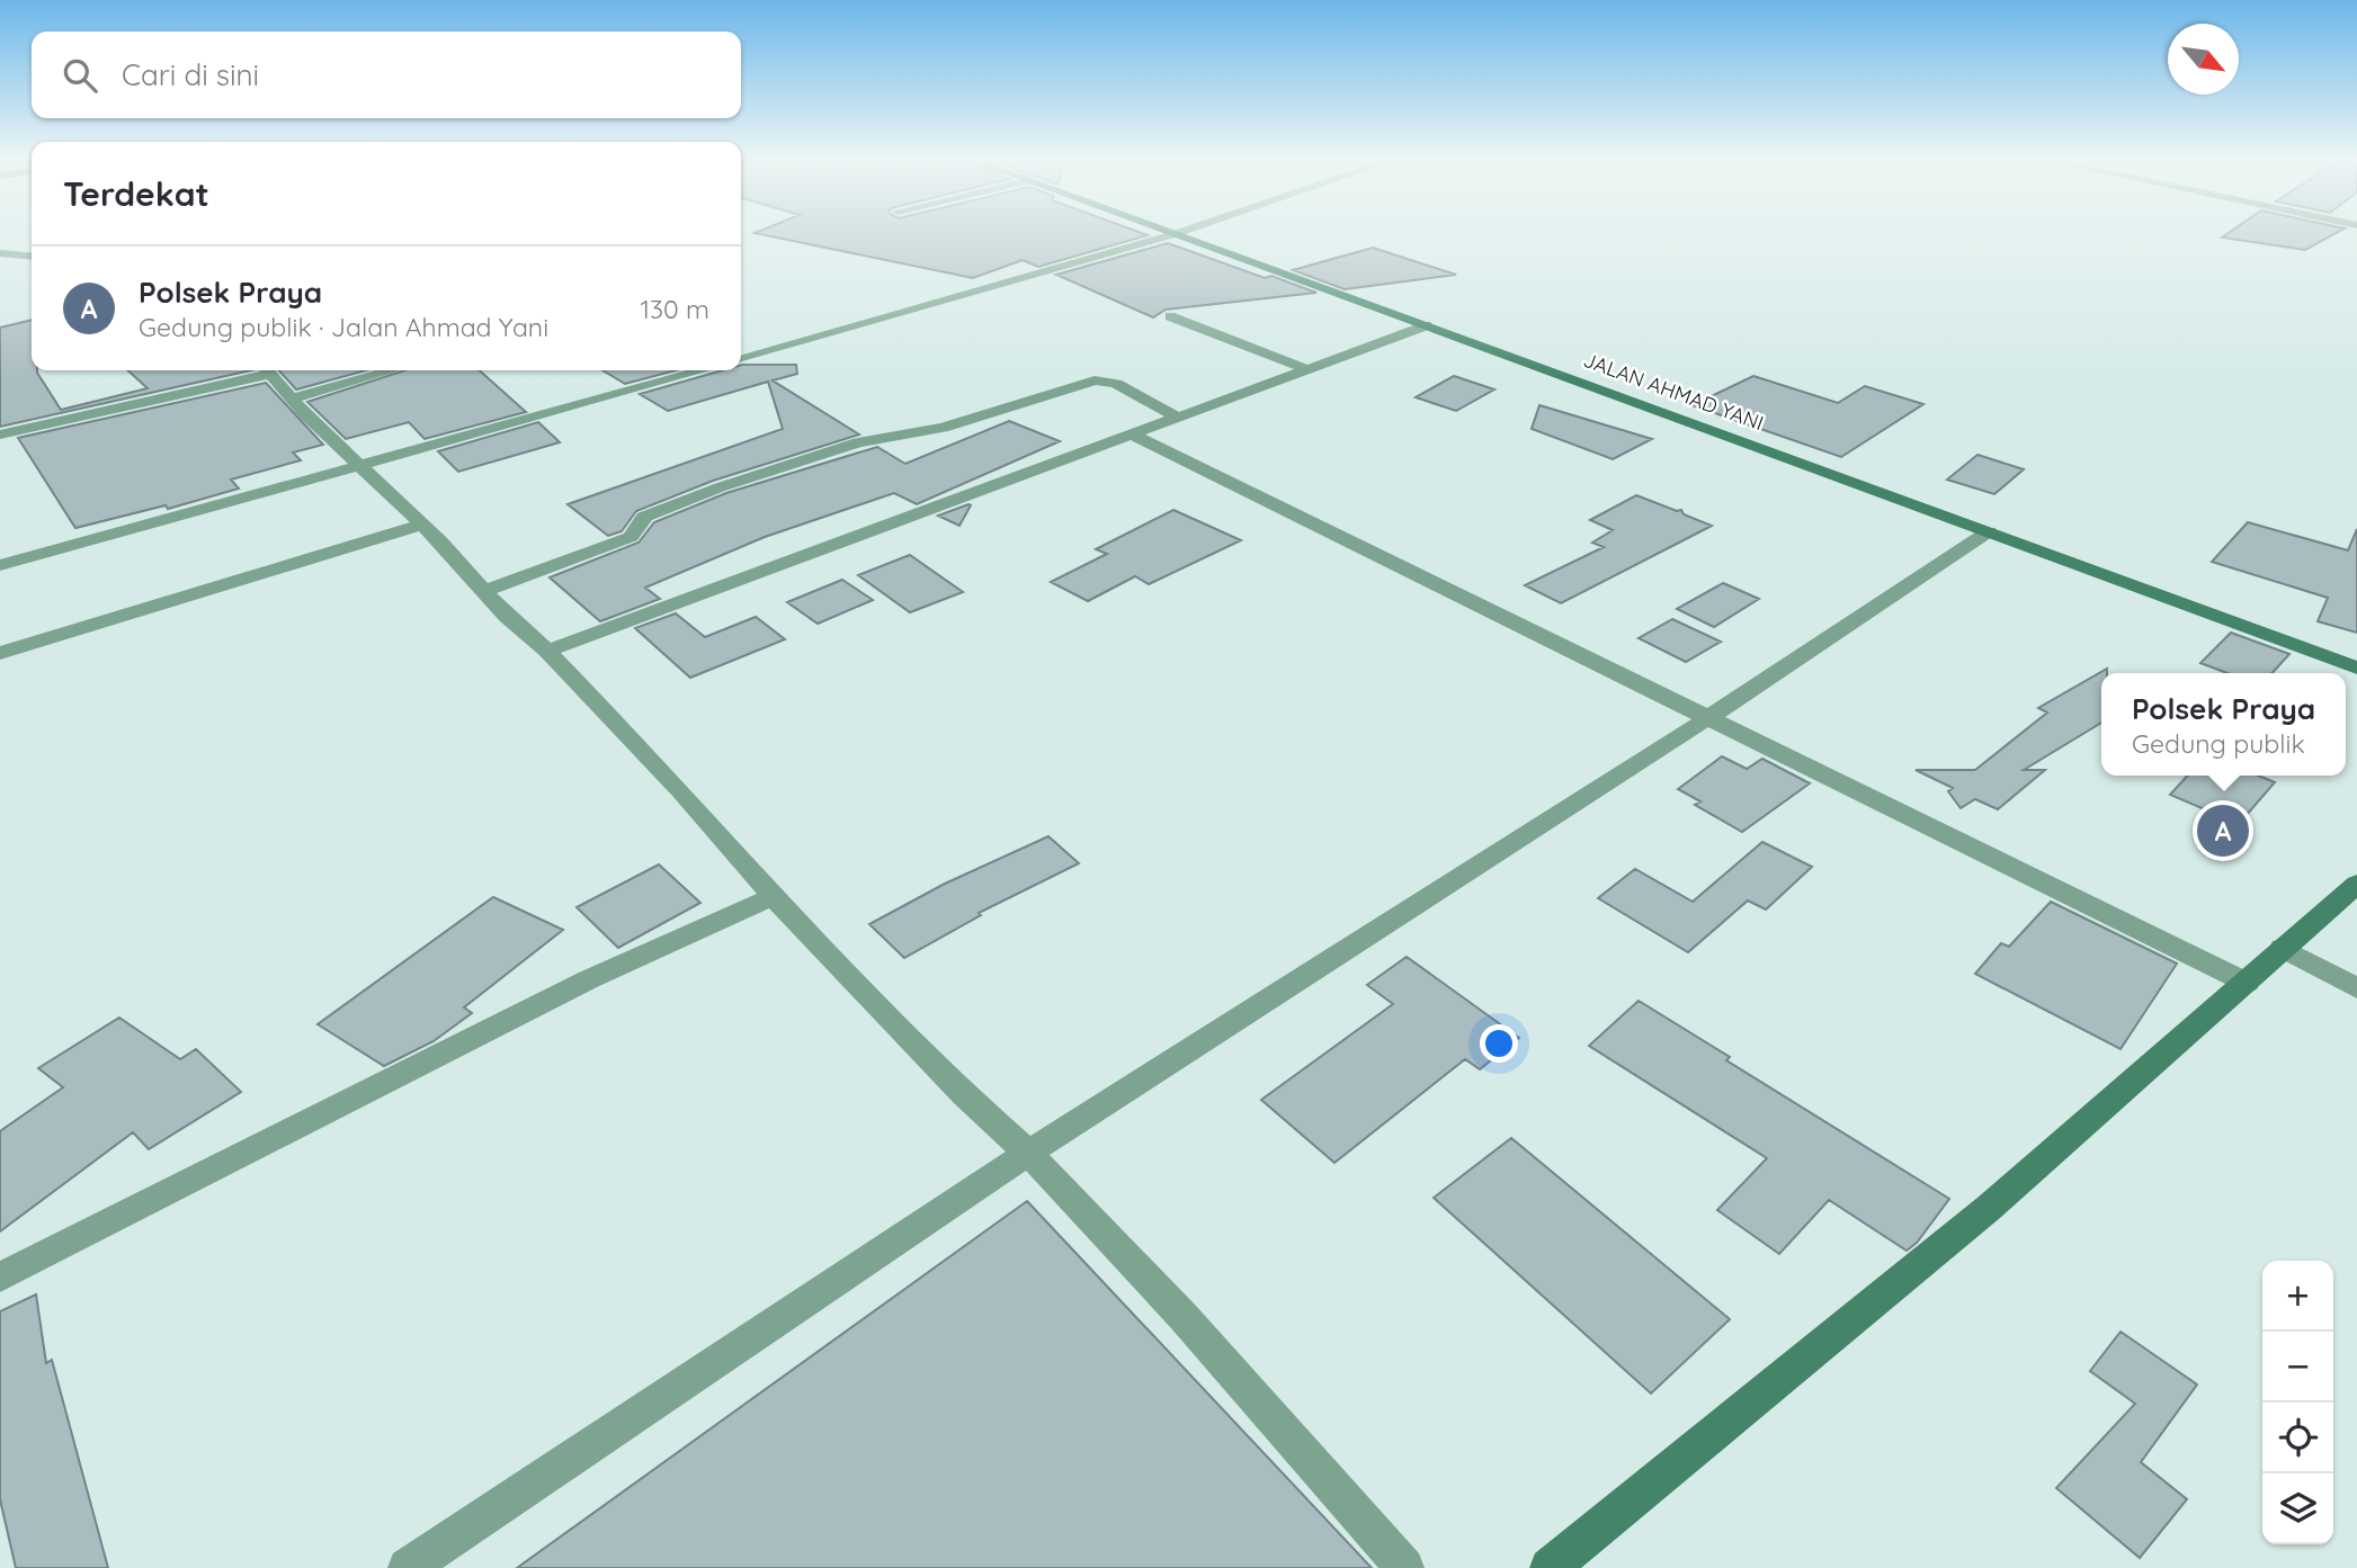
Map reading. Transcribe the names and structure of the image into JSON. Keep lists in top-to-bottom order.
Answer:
{
  "streets": {
    "street": ["JALAN AHMAD YANI"]
  },
  "north": "bottom right",
  "page": {
    "search": "Cari di sini",
    "heading": "Terdekat",
    "list": [
      {
        "mark": "A",
        "name": "Polsek Praya",
        "note": "Gedung publik · Jalan Ahmad Yani",
        "value": "130 m"
      }
    ],
    "popup": ["Polsek Praya", "Gedung publik"],
    "pins": "A",
    "map_buttons": ["+", "−"]
  }
}
